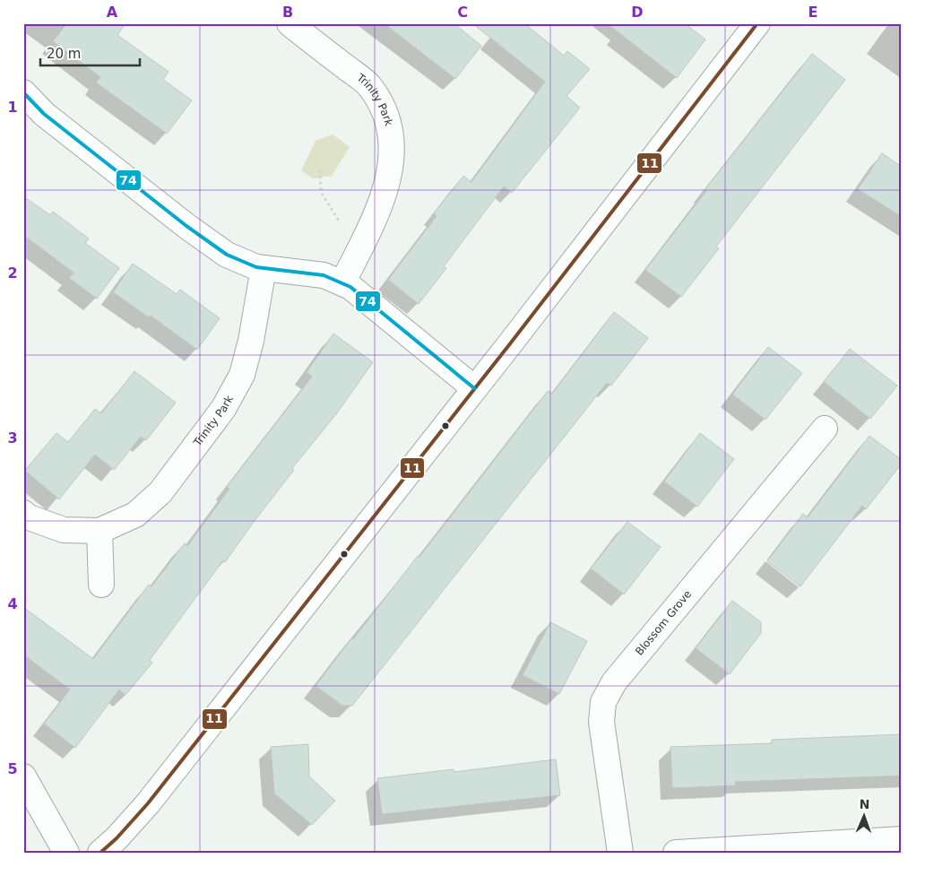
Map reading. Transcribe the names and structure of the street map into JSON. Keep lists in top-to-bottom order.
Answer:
{
  "streets": {
    "street": ["Trinity Park", "Blossom Grove"]
  },
  "lines": ["transit line 11", "transit line 74"],
  "scale_bar": "20 m",
  "north": "top",
  "grid": {
    "columns": [
      "A",
      "B",
      "C",
      "D",
      "E"
    ],
    "rows": [
      "1",
      "2",
      "3",
      "4",
      "5"
    ]
  }
}
